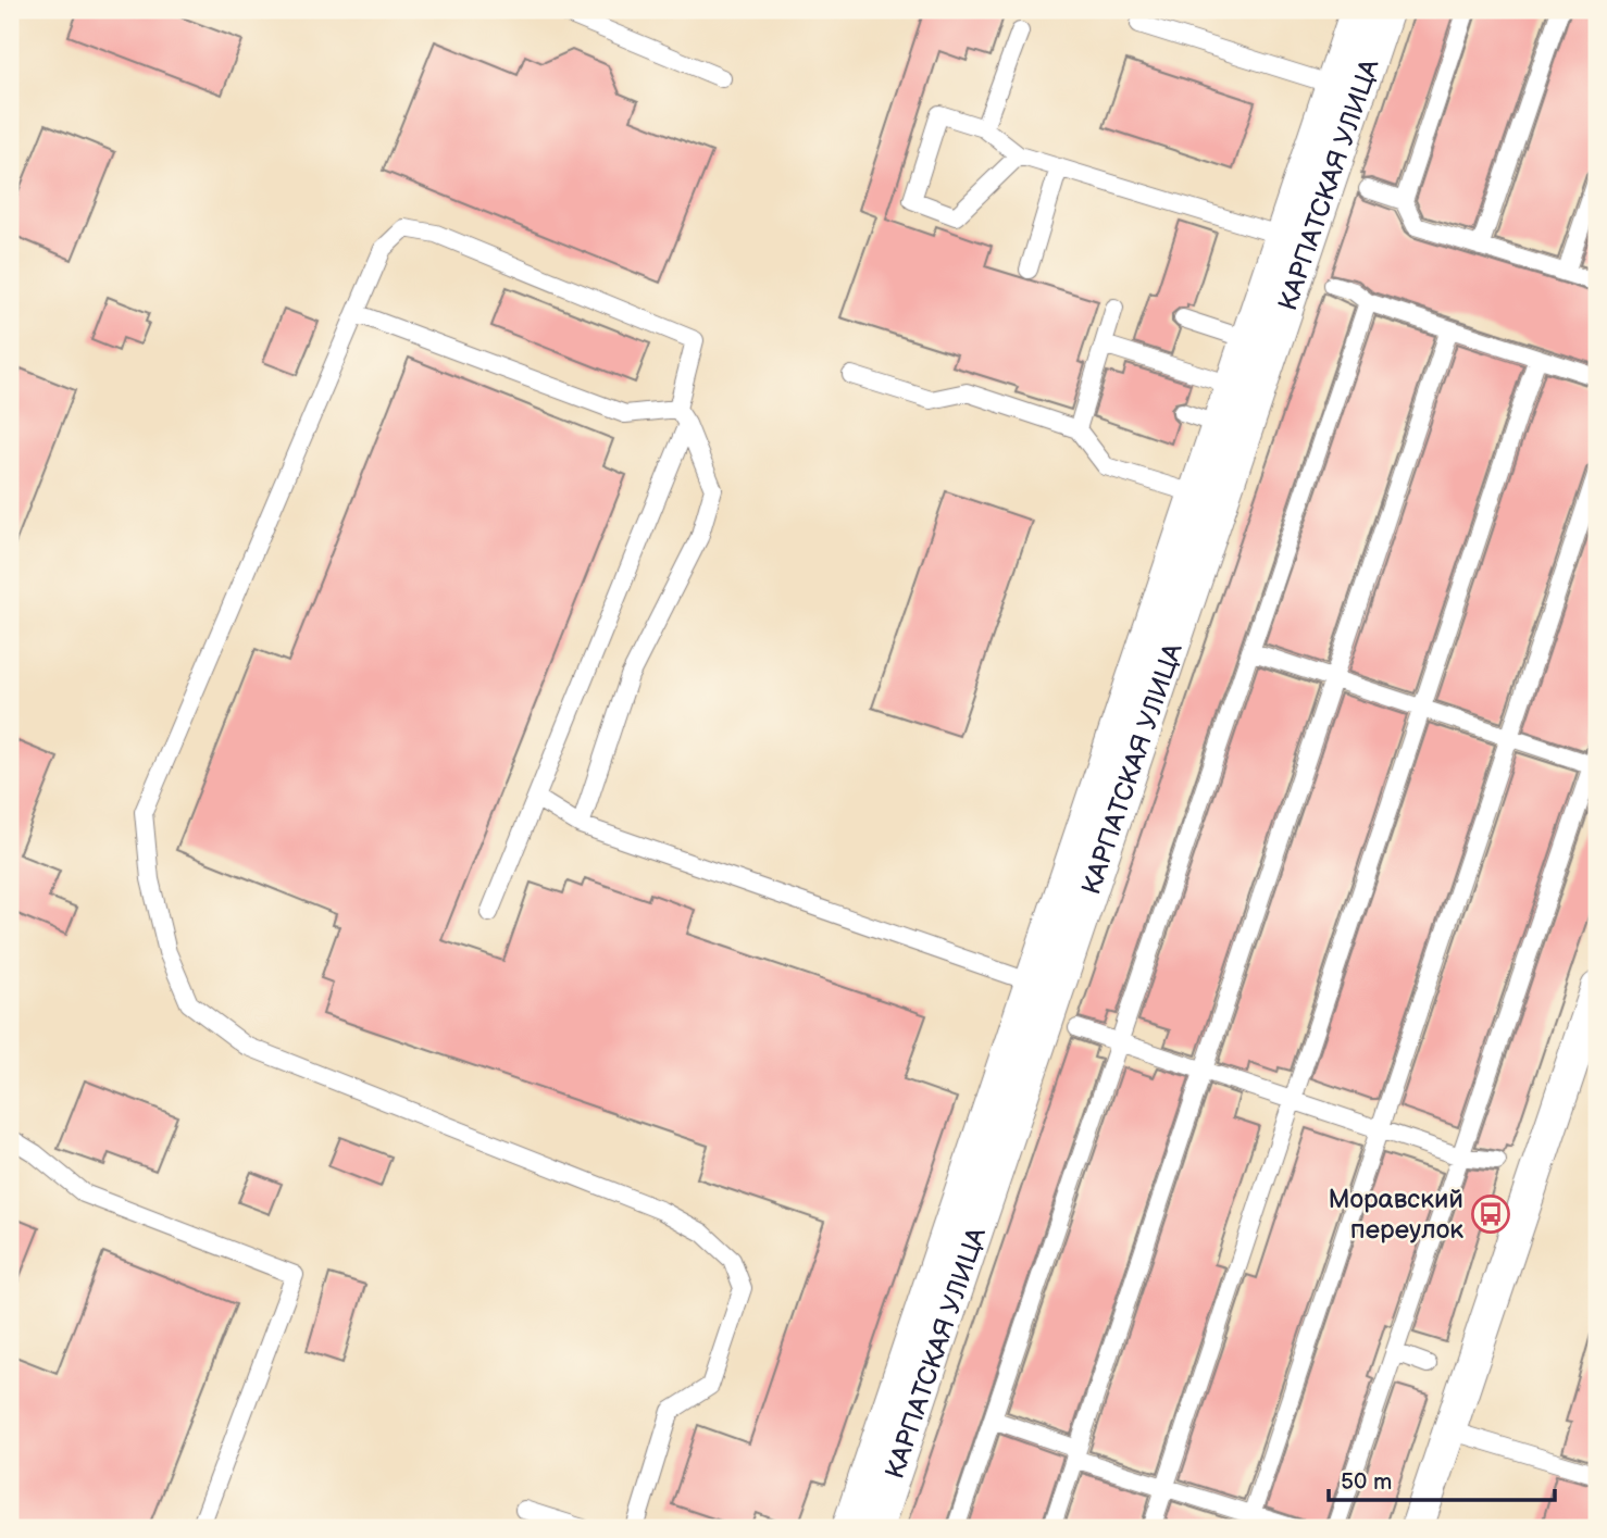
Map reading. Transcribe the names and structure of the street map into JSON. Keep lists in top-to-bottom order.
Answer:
{
  "streets": {
    "street": ["КАРПАТСКАЯ УЛИЦА"]
  },
  "places": {
    "bus stop": ["Моравский переулок"]
  },
  "scale_bar": "50 m"
}
